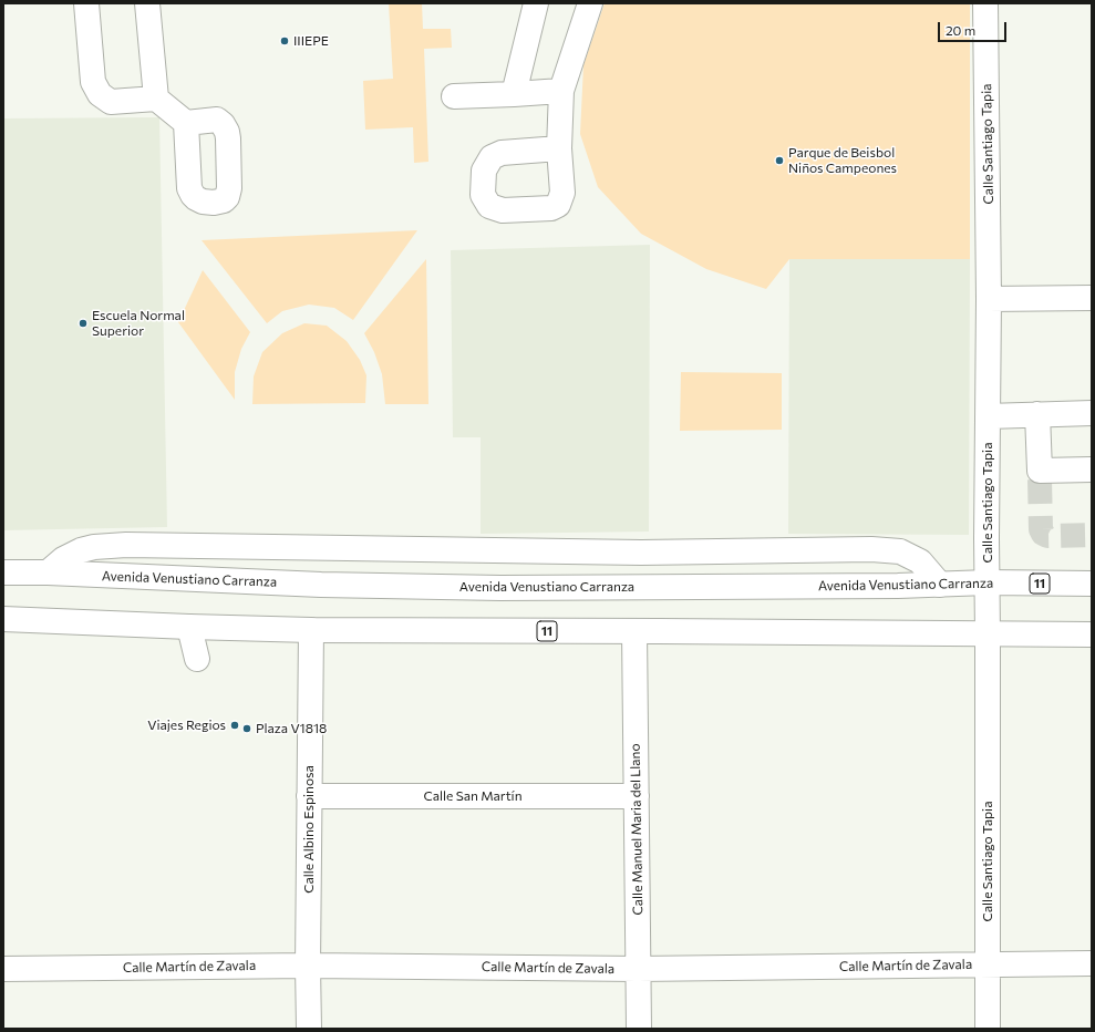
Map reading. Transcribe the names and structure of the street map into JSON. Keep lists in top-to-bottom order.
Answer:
{
  "streets": {
    "street": [
      "Calle Santiago Tapia",
      "Avenida Venustiano Carranza",
      "11",
      "Calle San Martín",
      "Calle Albino Espinosa",
      "Calle Manuel Maria del Llano",
      "Calle Martín de Zavala"
    ]
  },
  "crossings": [
    ["Calle Santiago Tapia", "Avenida Venustiano Carranza"],
    ["Calle Santiago Tapia", "11"],
    ["Calle Santiago Tapia", "Calle Martín de Zavala"],
    ["11", "Calle Albino Espinosa"],
    ["11", "Calle Manuel Maria del Llano"],
    ["Calle San Martín", "Calle Albino Espinosa"],
    ["Calle San Martín", "Calle Manuel Maria del Llano"],
    ["Calle Albino Espinosa", "Calle Martín de Zavala"],
    ["Calle Manuel Maria del Llano", "Calle Martín de Zavala"]
  ],
  "places": [
    "IIIEPE",
    "Parque de Beisbol Niños Campeones",
    "Escuela Normal Superior",
    "Viajes Regios",
    "Plaza V1818"
  ],
  "scale_bar": "20 m"
}
